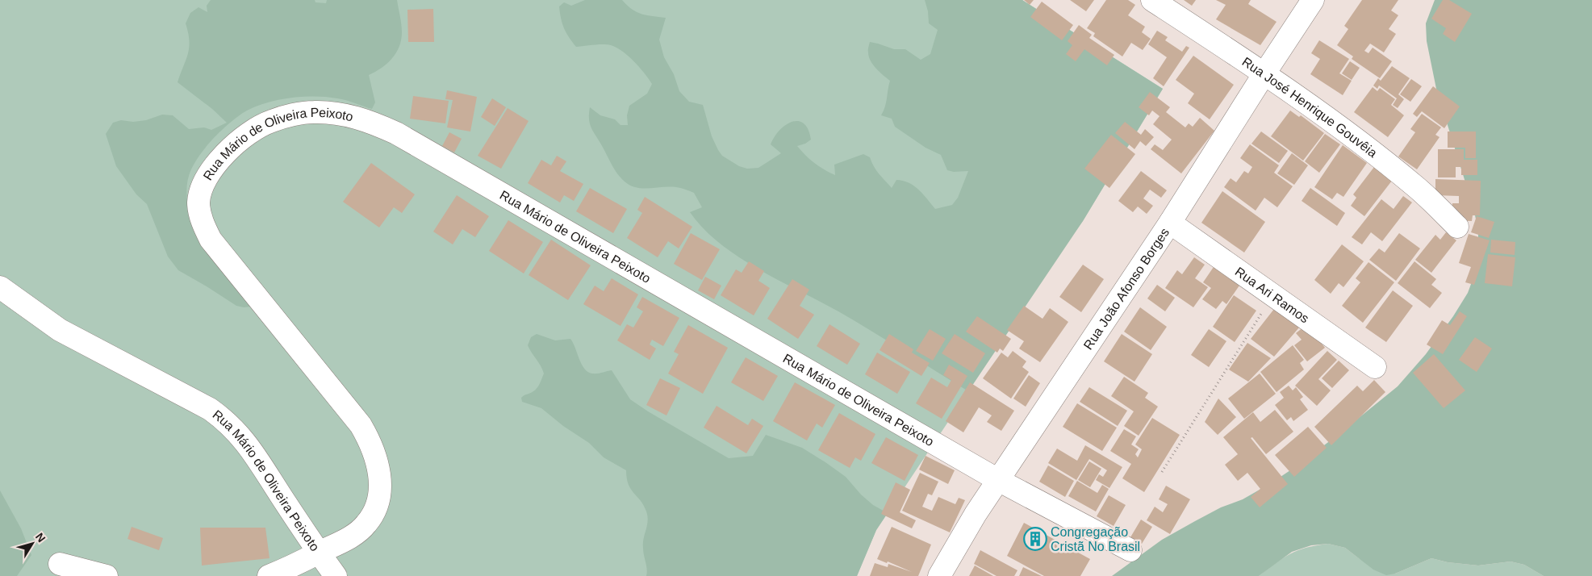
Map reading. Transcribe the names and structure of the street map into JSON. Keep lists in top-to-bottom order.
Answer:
{
  "streets": {
    "street": [
      "Rua José Henrique Gouvêia",
      "Rua Mário de Oliveira Peixoto",
      "Rua João Afonso Borges",
      "Rua Ari Ramos"
    ]
  },
  "crossings": [
    ["Rua José Henrique Gouvêia", "Rua João Afonso Borges"],
    ["Rua Mário de Oliveira Peixoto", "Rua João Afonso Borges"],
    ["Rua João Afonso Borges", "Rua Ari Ramos"]
  ],
  "places": {
    "building": ["Congregação Cristã No Brasil"]
  },
  "north": "top right"
}
